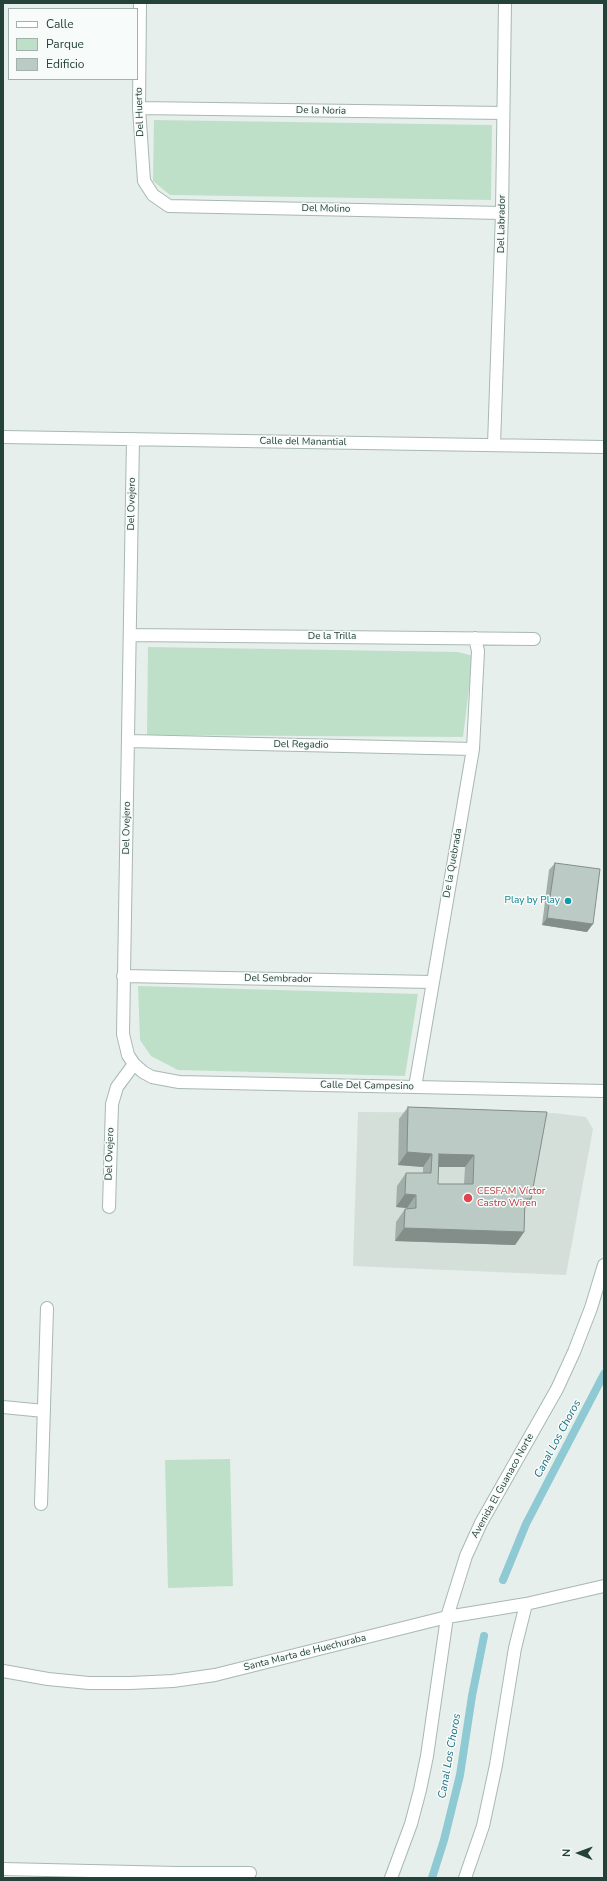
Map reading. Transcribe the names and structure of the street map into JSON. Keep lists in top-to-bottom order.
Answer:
{
  "streets": {
    "street": [
      "De la Noria",
      "Del Huerto",
      "Del Molino",
      "Del Labrador",
      "Calle del Manantial",
      "Del Ovejero",
      "De la Trilla",
      "Del Regadio",
      "De la Quebrada",
      "Del Sembrador",
      "Calle Del Campesino",
      "Avenida El Guanaco Norte",
      "Santa Marta de Huechuraba"
    ]
  },
  "crossings": [
    ["De la Noria", "Del Huerto"],
    ["De la Noria", "Del Labrador"],
    ["Del Huerto", "Del Molino"],
    ["Del Molino", "Del Labrador"],
    ["Del Labrador", "Calle del Manantial"],
    ["Calle del Manantial", "Del Ovejero"],
    ["Del Ovejero", "De la Trilla"],
    ["Del Ovejero", "Del Regadio"],
    ["Del Ovejero", "Del Sembrador"],
    ["Del Ovejero", "Calle Del Campesino"],
    ["De la Trilla", "De la Quebrada"],
    ["Del Regadio", "De la Quebrada"],
    ["De la Quebrada", "Del Sembrador"],
    ["De la Quebrada", "Calle Del Campesino"],
    ["Avenida El Guanaco Norte", "Santa Marta de Huechuraba"]
  ],
  "water": ["Canal Los Choros"],
  "places": ["Play by Play", "CESFAM Víctor Castro Wiren"],
  "legend": ["Calle", "Parque", "Edificio"],
  "north": "left"
}
